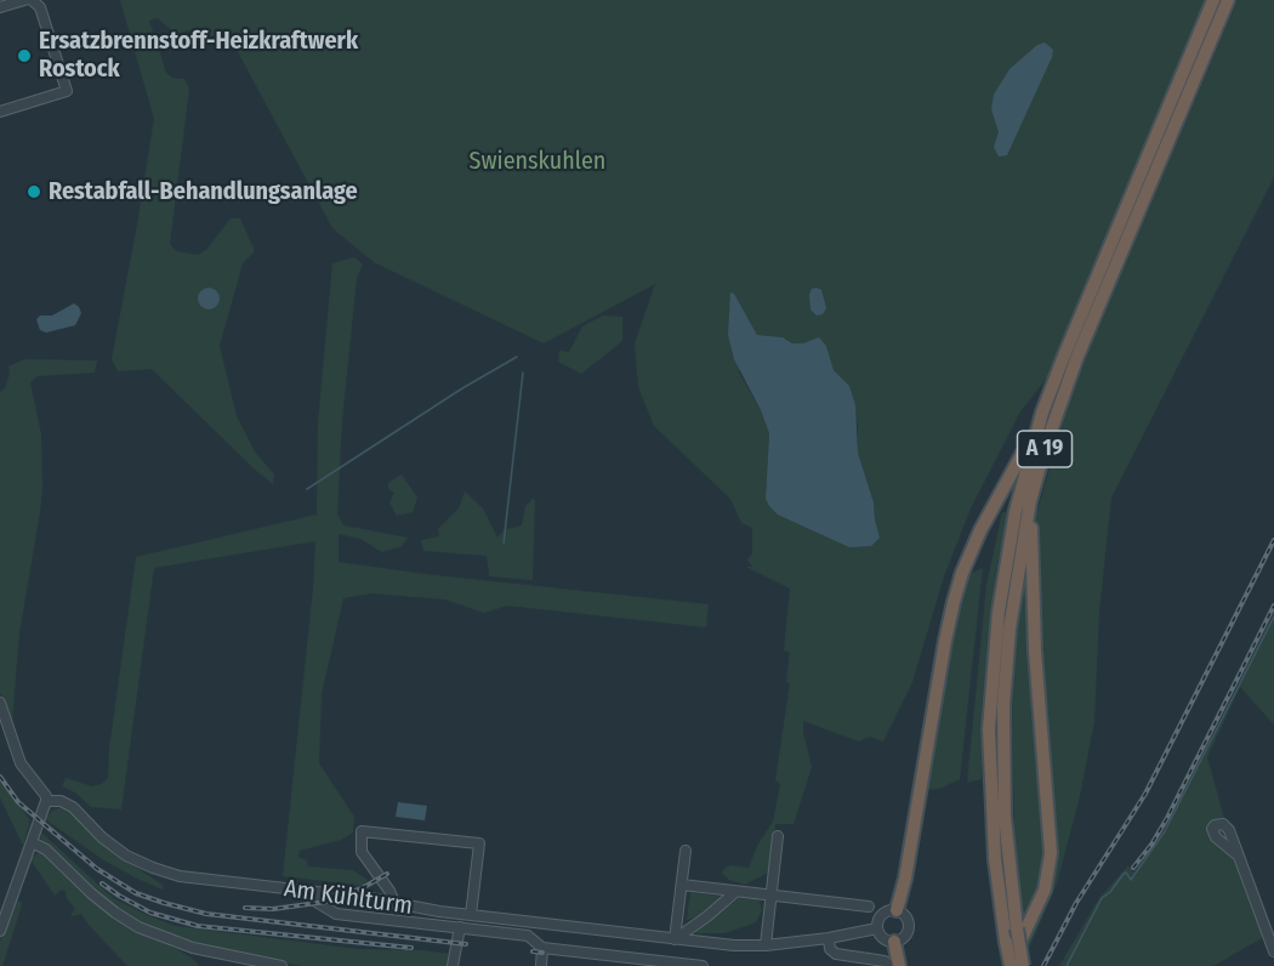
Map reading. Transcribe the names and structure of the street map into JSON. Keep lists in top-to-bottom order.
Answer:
{
  "streets": {
    "highway": ["A 19"],
    "street": ["Am Kühlturm"]
  },
  "parks": ["Swienskuhlen"],
  "places": ["Ersatzbrennstoff-Heizkraftwerk Rostock", "Restabfall-Behandlungsanlage"]
}
